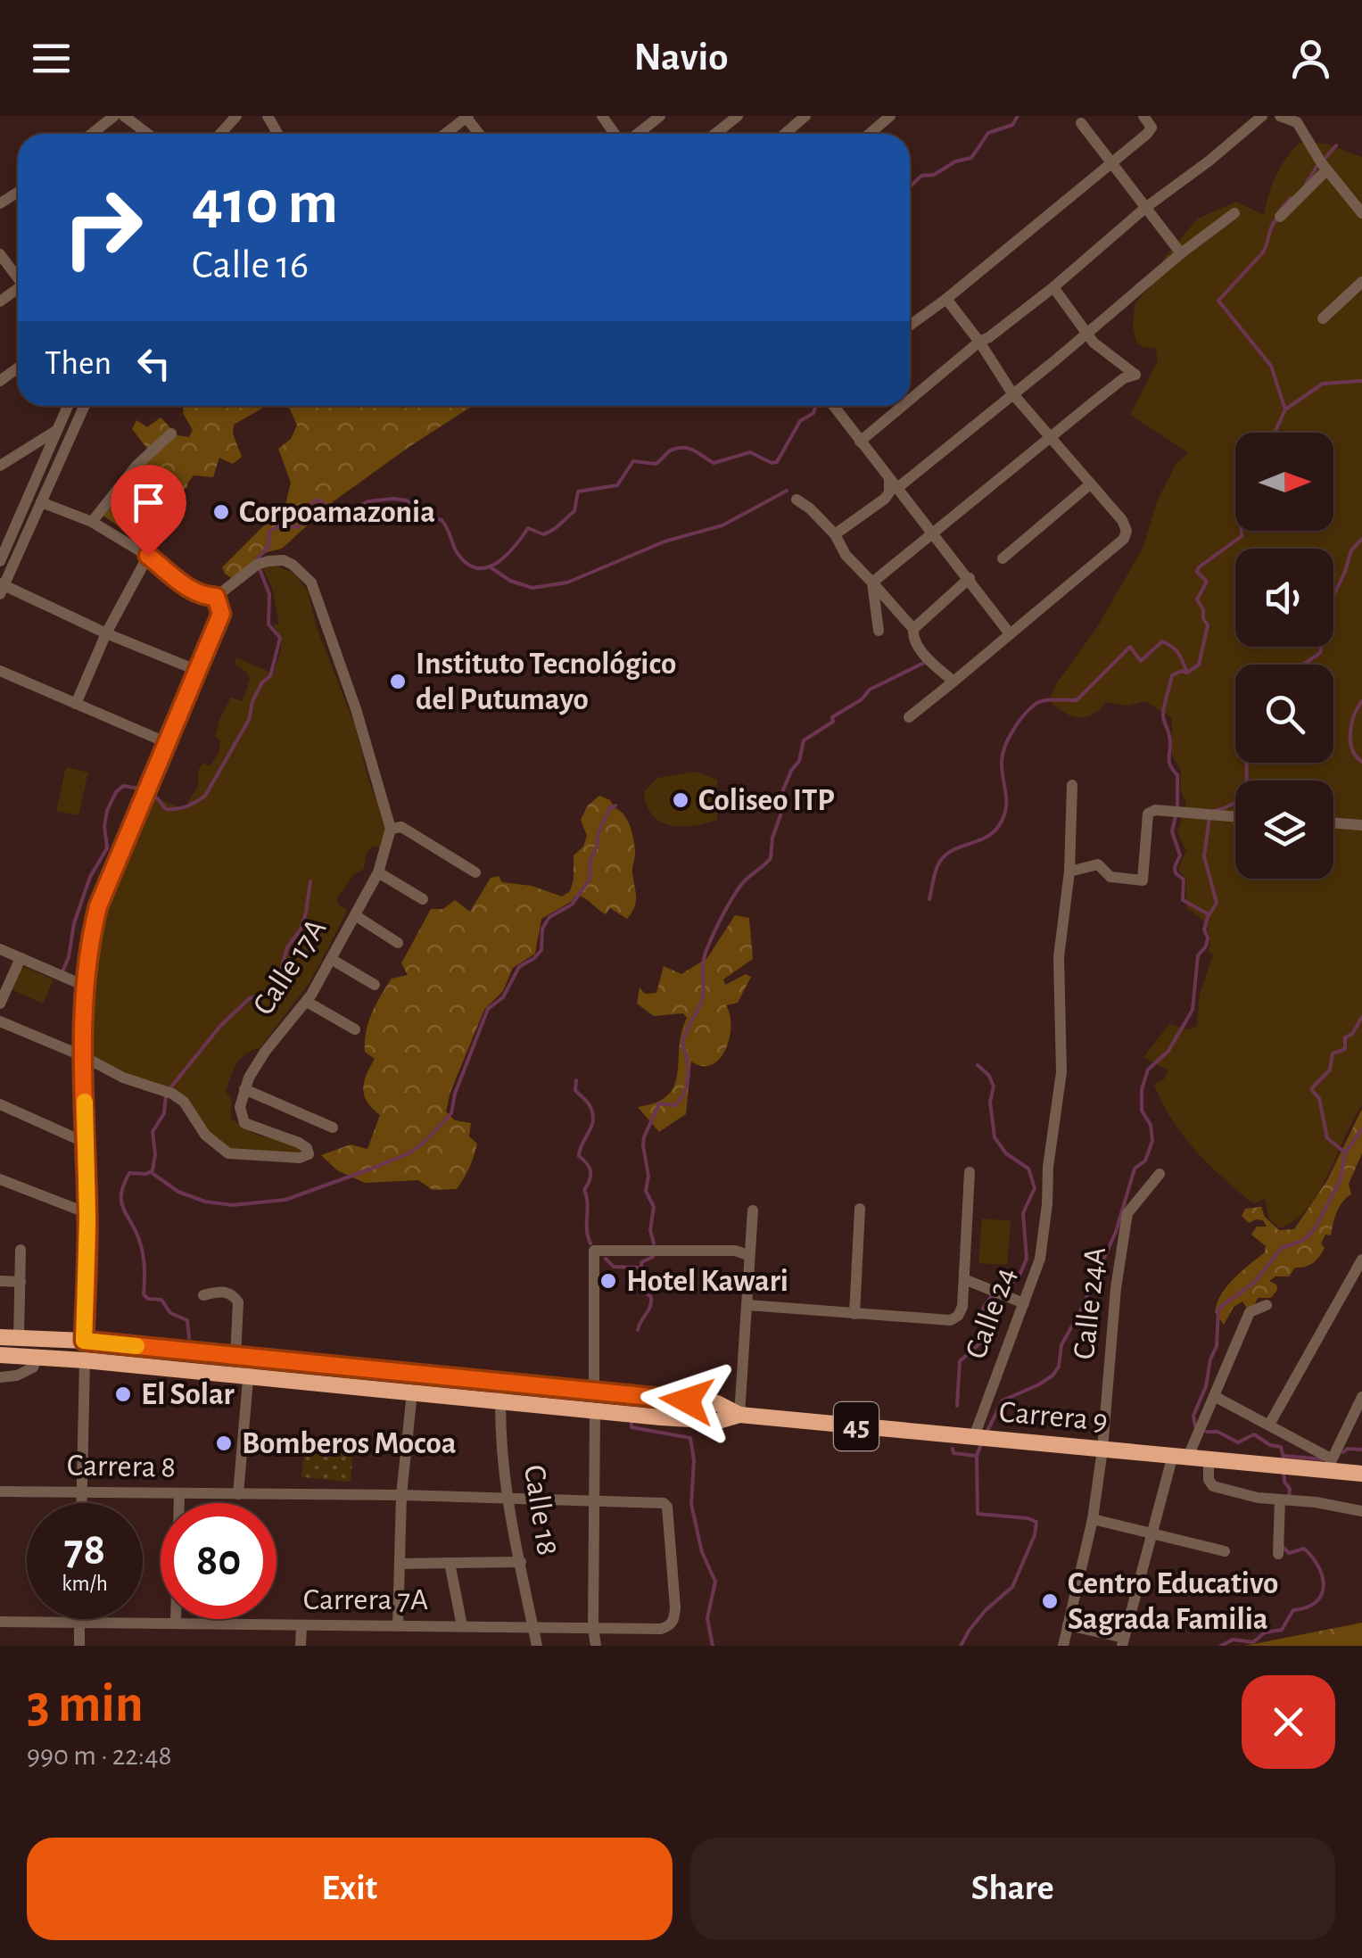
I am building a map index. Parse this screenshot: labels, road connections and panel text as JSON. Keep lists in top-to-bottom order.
{
  "streets": {
    "highway": ["Carrera 9", "45"],
    "street": [
      "Calle 17A",
      "Calle 24A",
      "Calle 24",
      "Carrera 8",
      "Calle 18",
      "Carrera 7A"
    ]
  },
  "crossings": [
    ["Calle 24A", "Carrera 9"],
    ["Calle 24", "Carrera 9"],
    ["Carrera 9", "Calle 18"],
    ["Carrera 8", "Calle 18"],
    ["Carrera 8", "Carrera 7A"],
    ["Calle 18", "Carrera 7A"]
  ],
  "places": [
    "Corpoamazonia",
    "Instituto Tecnológico del Putumayo",
    "Coliseo ITP",
    "Hotel Kawari",
    "El Solar",
    "Bomberos Mocoa",
    "Centro Educativo Sagrada Familia"
  ],
  "north": "right",
  "page": {
    "header": "Navio",
    "turn": ["410 m", "Calle 16"],
    "then": "Then",
    "speed": "78 km/h",
    "limit": "80",
    "heading": ["3 min", "990 m · 22:48"],
    "buttons": ["Exit", "Share"]
  }
}
